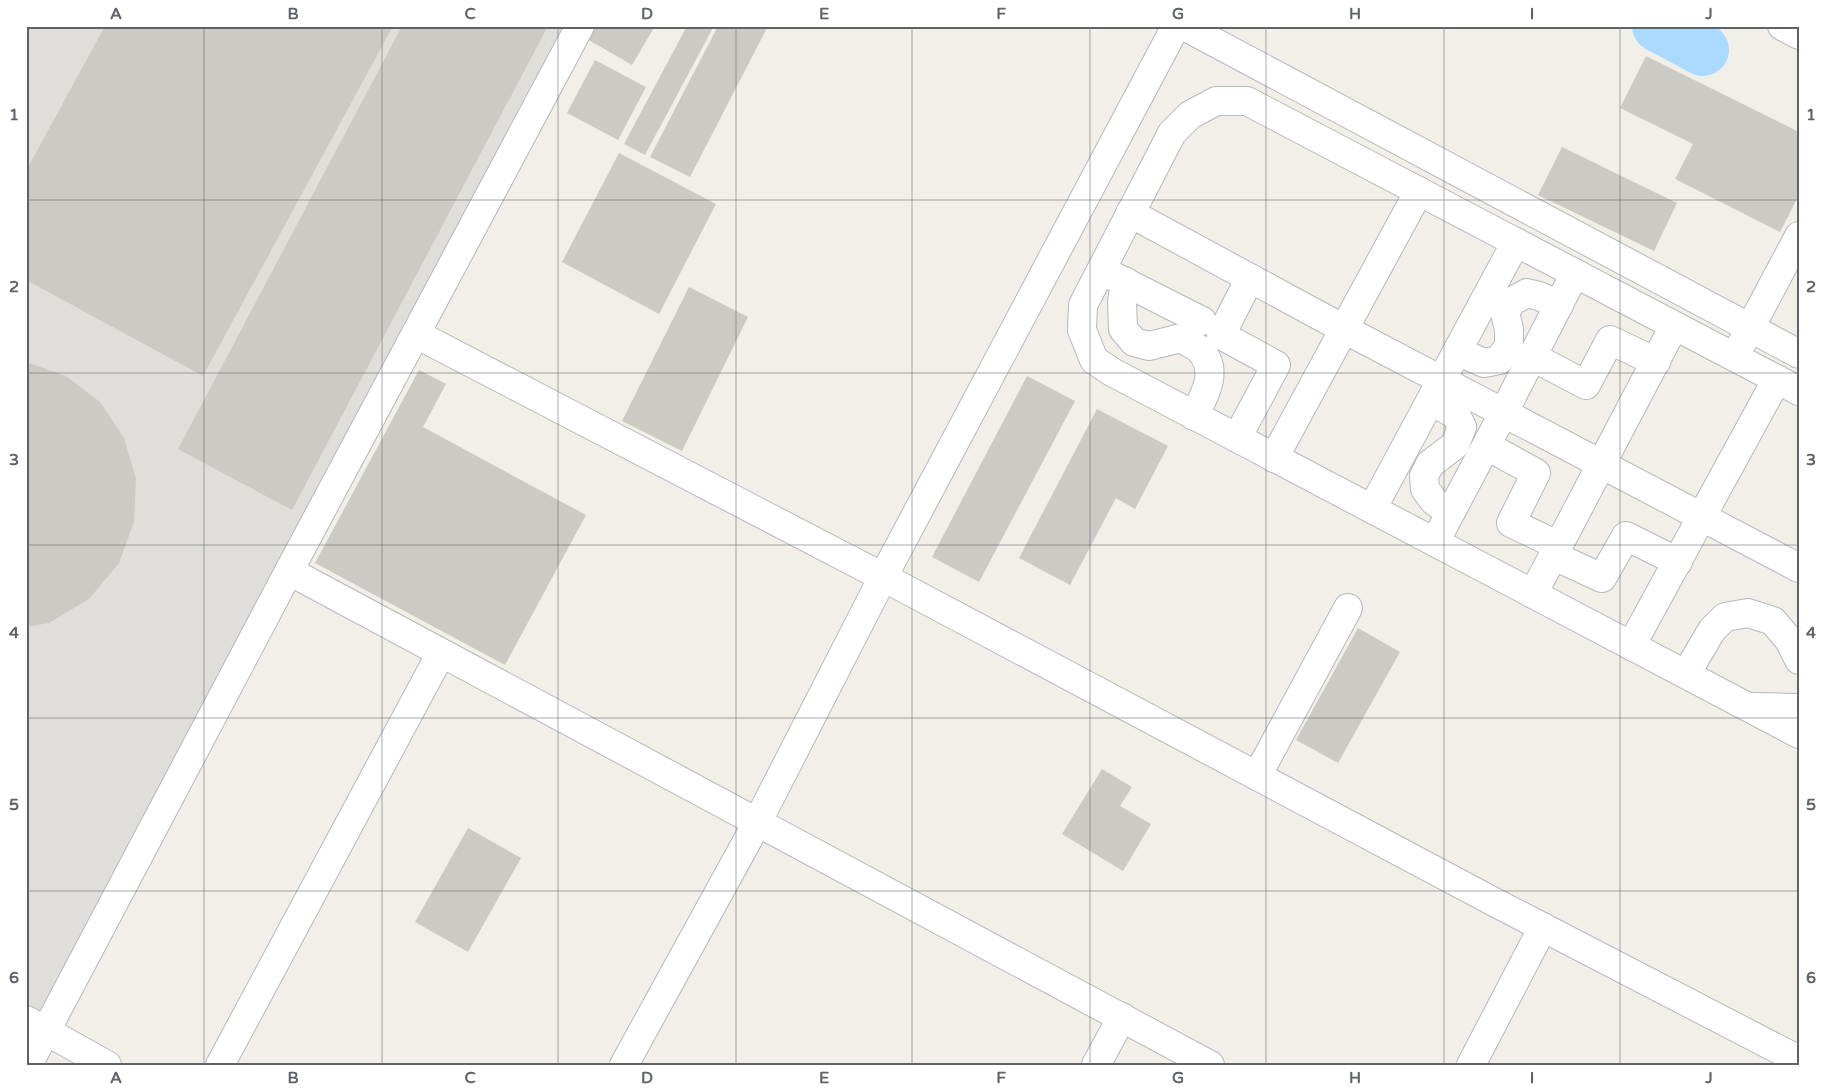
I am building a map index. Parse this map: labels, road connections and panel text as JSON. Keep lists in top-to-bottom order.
{
  "grid": {
    "columns": [
      "A",
      "B",
      "C",
      "D",
      "E",
      "F",
      "G",
      "H",
      "I",
      "J"
    ],
    "rows": [
      "1",
      "2",
      "3",
      "4",
      "5",
      "6"
    ]
  }
}
